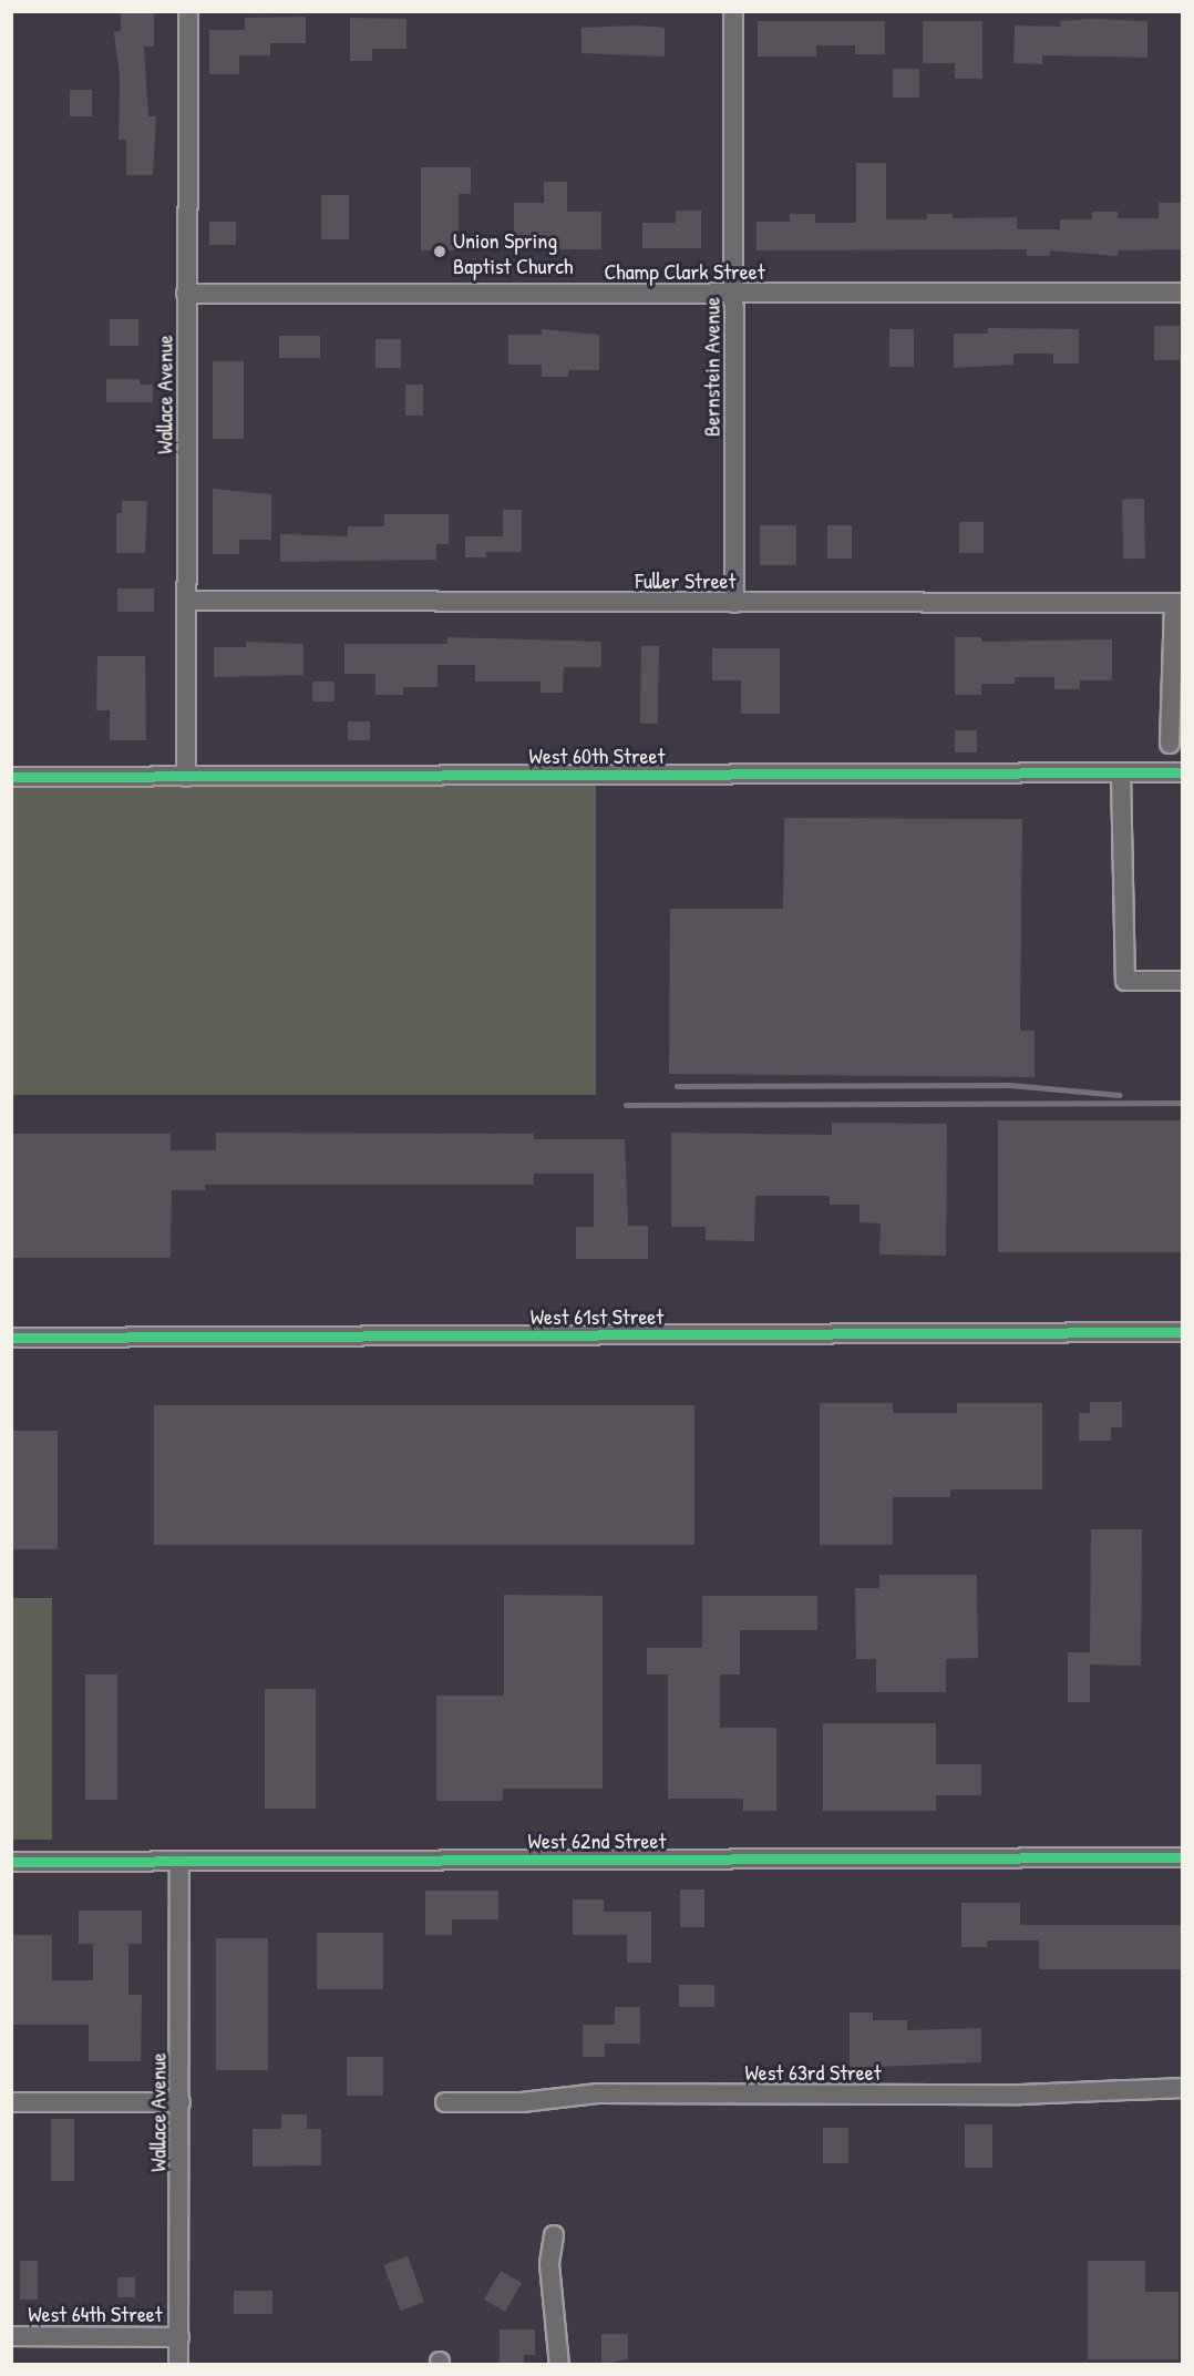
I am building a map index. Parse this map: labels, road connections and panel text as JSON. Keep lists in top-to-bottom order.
{
  "streets": {
    "street": [
      "Champ Clark Street",
      "Bernstein Avenue",
      "Wallace Avenue",
      "Fuller Street",
      "West 60th Street",
      "West 61st Street",
      "West 62nd Street",
      "West 63rd Street",
      "West 64th Street"
    ]
  },
  "crossings": [
    ["Champ Clark Street", "Bernstein Avenue"],
    ["Champ Clark Street", "Wallace Avenue"],
    ["Bernstein Avenue", "Fuller Street"],
    ["Wallace Avenue", "Fuller Street"],
    ["Wallace Avenue", "West 60th Street"],
    ["Wallace Avenue", "West 62nd Street"],
    ["Wallace Avenue", "West 64th Street"]
  ],
  "places": ["Union Spring Baptist Church"]
}
